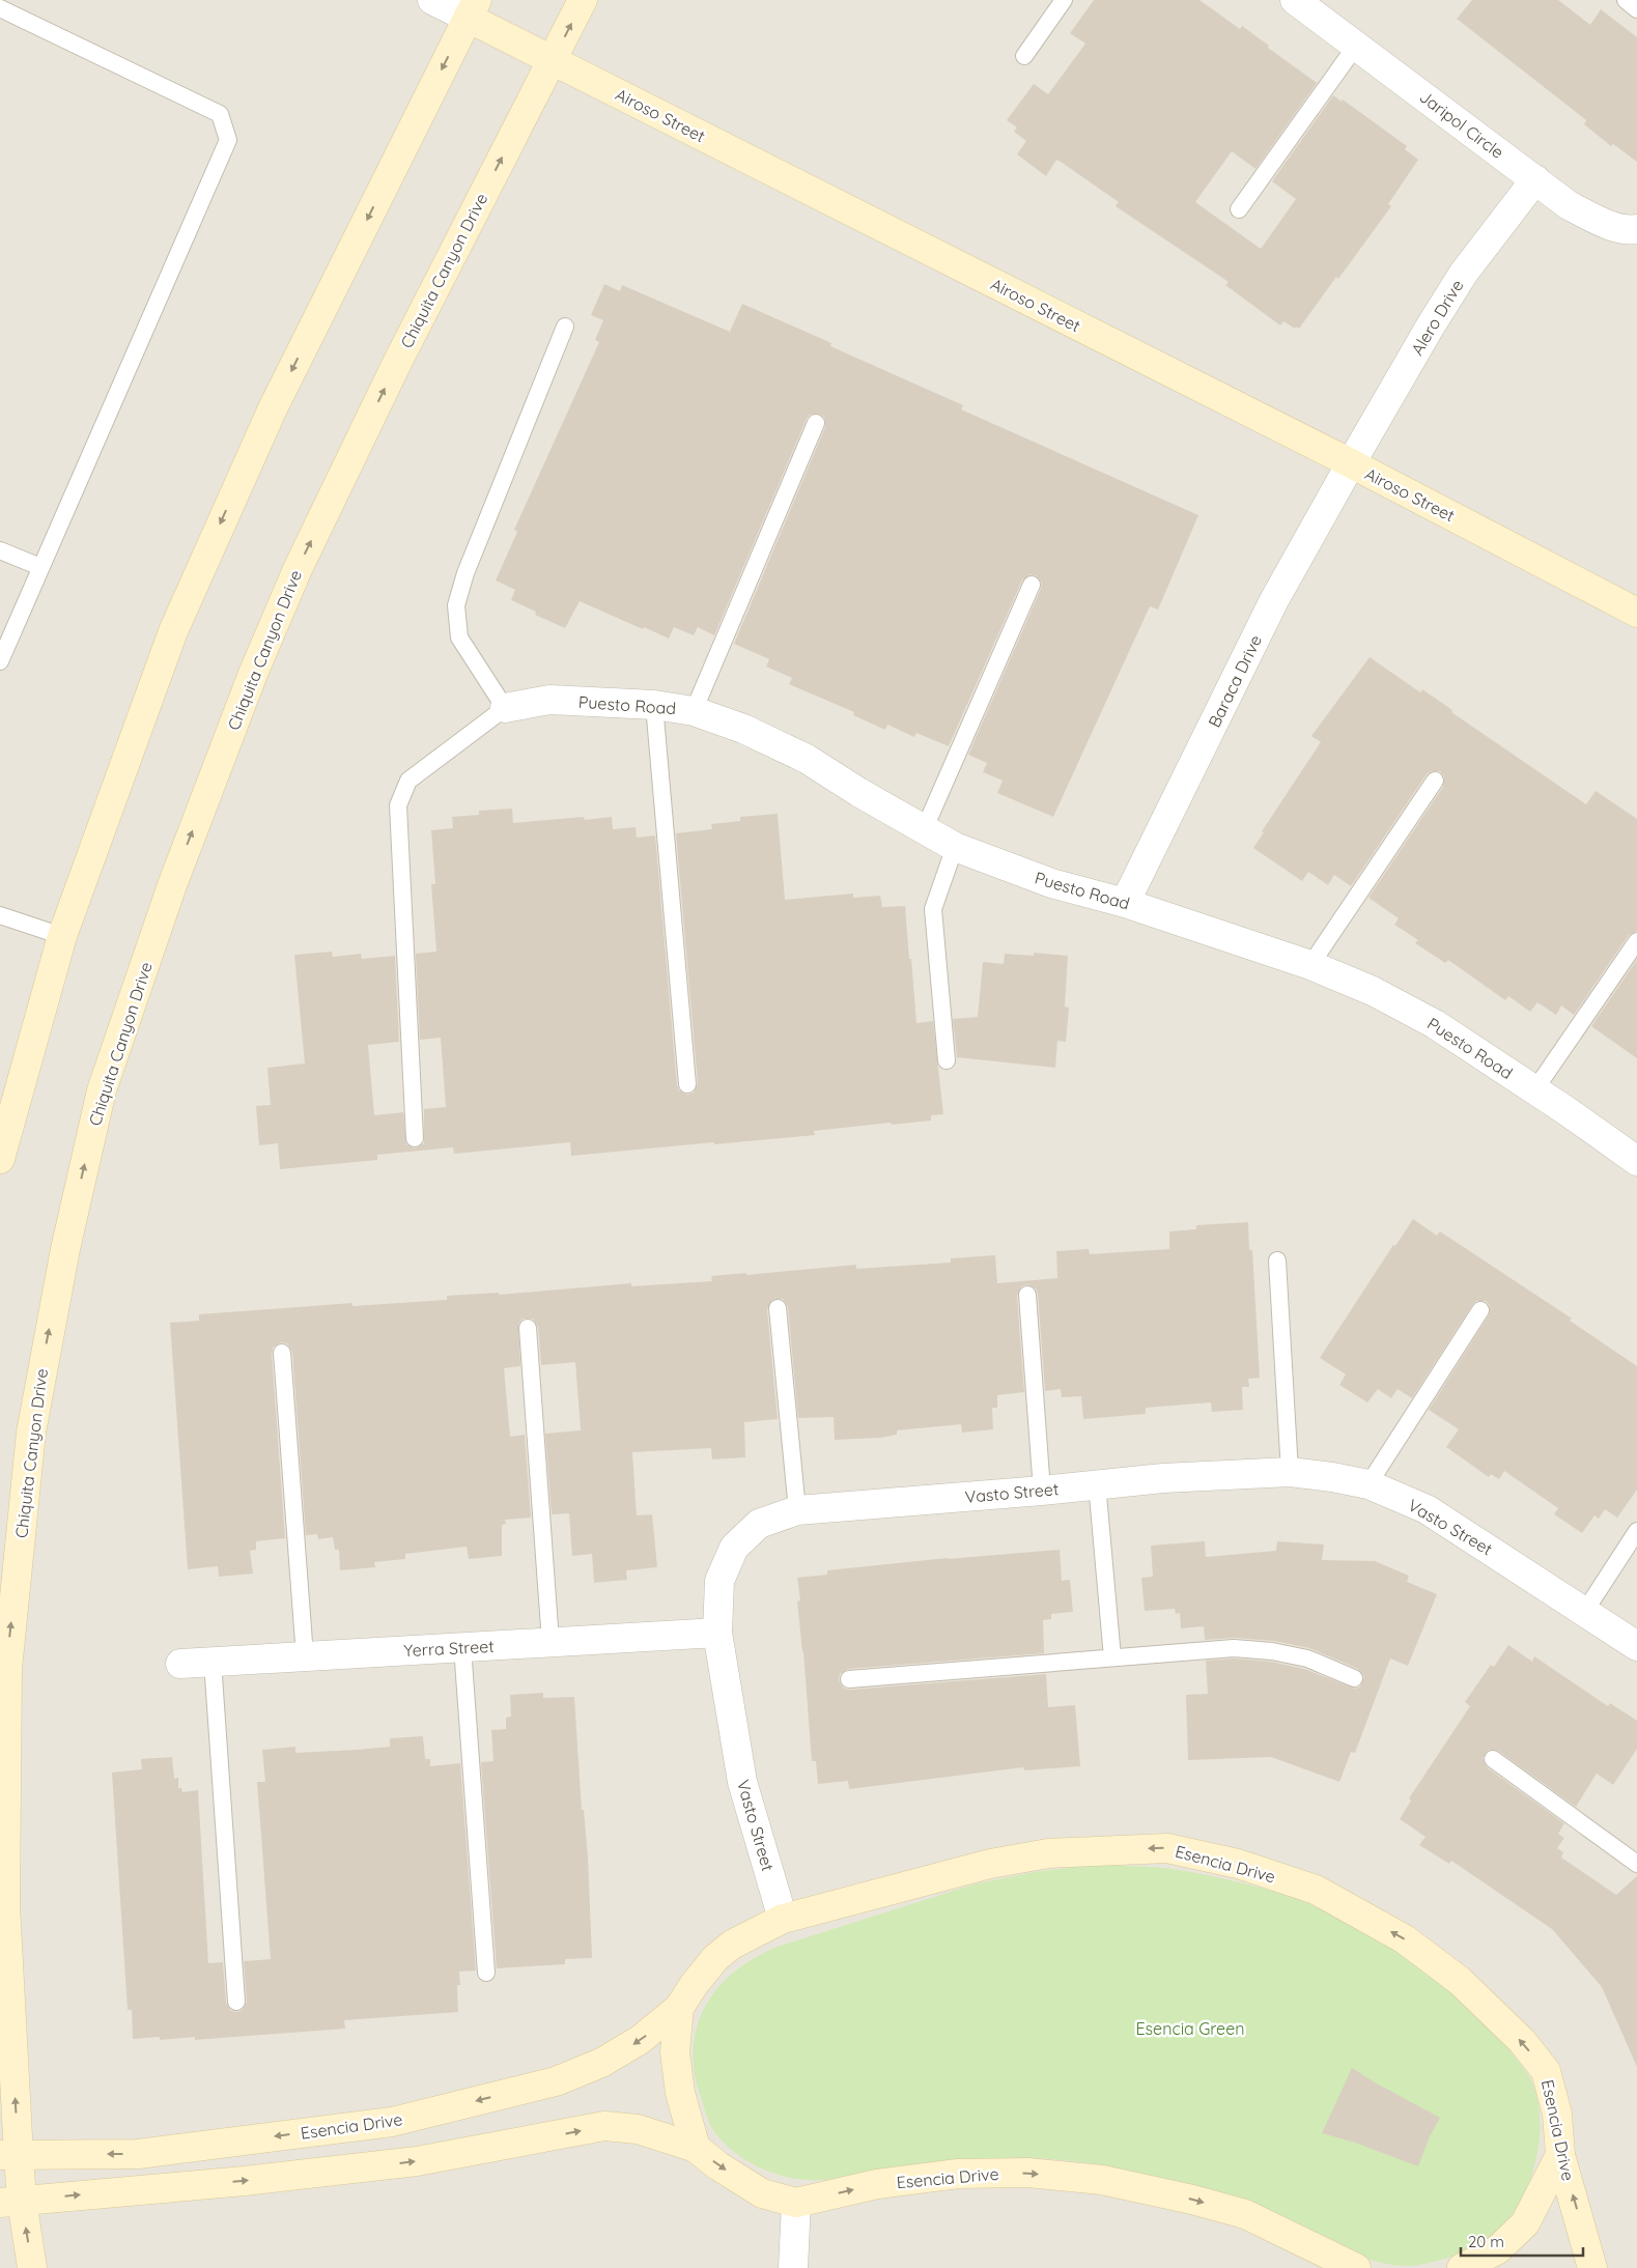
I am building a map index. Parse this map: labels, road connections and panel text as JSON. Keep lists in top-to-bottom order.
{
  "streets": {
    "street": [
      "Airoso Street",
      "Jaripol Circle",
      "Chiquita Canyon Drive",
      "Alero Drive",
      "Baraca Drive",
      "Puesto Road",
      "Vasto Street",
      "Yerra Street",
      "Esencia Drive"
    ]
  },
  "crossings": [
    ["Airoso Street", "Chiquita Canyon Drive"],
    ["Airoso Street", "Alero Drive"],
    ["Airoso Street", "Baraca Drive"],
    ["Jaripol Circle", "Alero Drive"],
    ["Chiquita Canyon Drive", "Esencia Drive"],
    ["Alero Drive", "Baraca Drive"],
    ["Baraca Drive", "Puesto Road"],
    ["Vasto Street", "Yerra Street"],
    ["Vasto Street", "Esencia Drive"]
  ],
  "parks": ["Esencia Green"],
  "scale_bar": "20 m"
}
